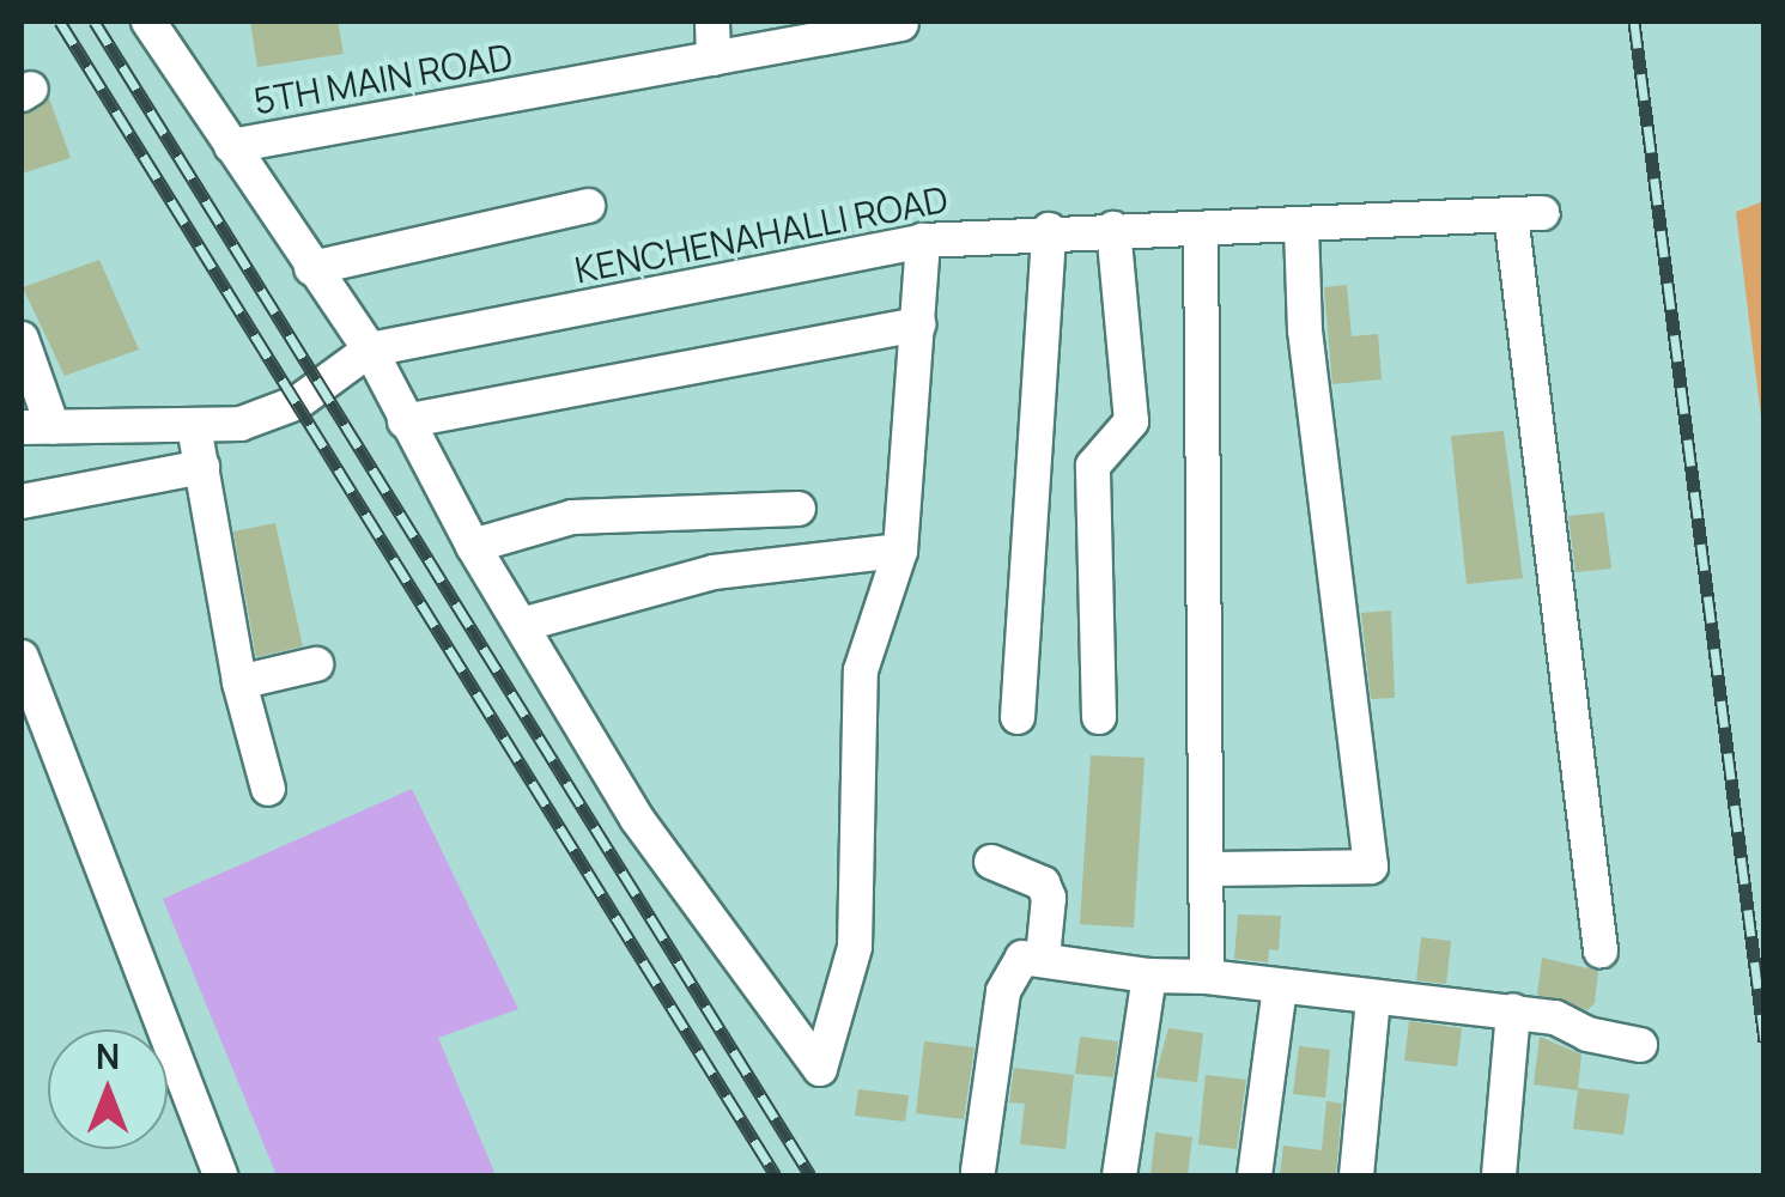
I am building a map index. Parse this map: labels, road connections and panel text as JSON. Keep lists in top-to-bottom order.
{
  "streets": {
    "street": ["5TH MAIN ROAD", "KENCHENAHALLI ROAD"]
  },
  "north": "top"
}
